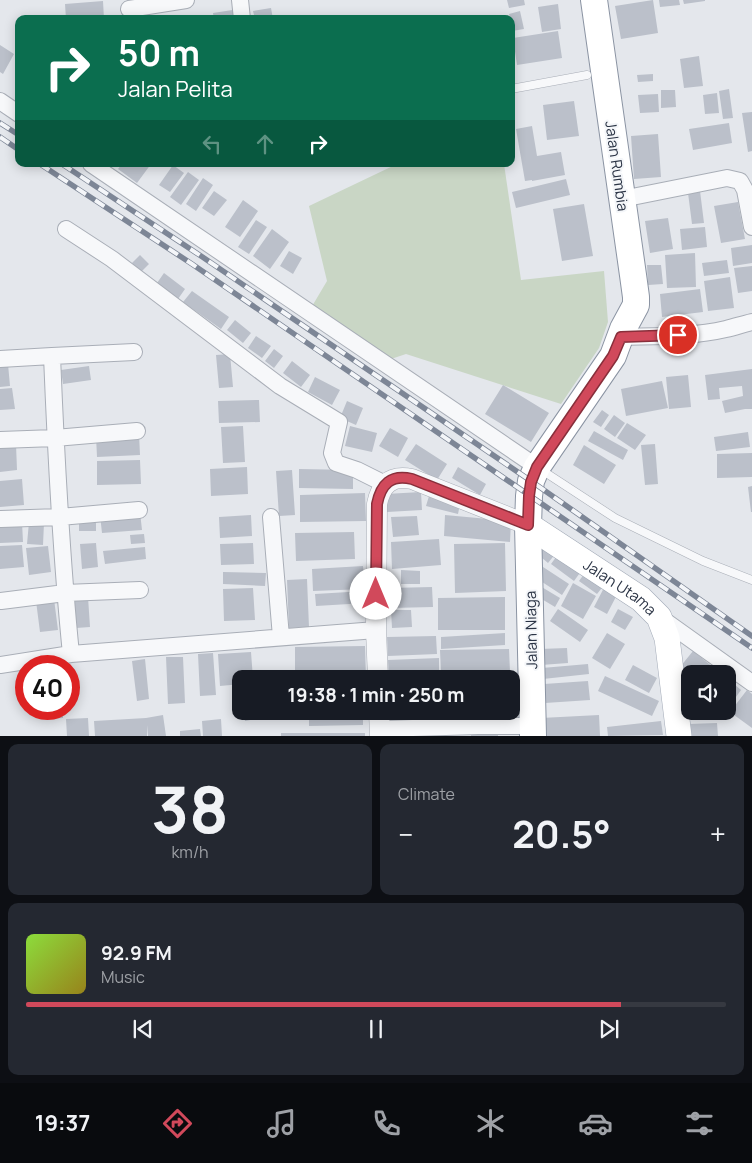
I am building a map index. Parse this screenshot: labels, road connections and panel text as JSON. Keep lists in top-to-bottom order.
{
  "streets": {
    "highway": ["Jalan Rumbia", "Jalan Niaga"],
    "main road": ["Jalan Utama"]
  },
  "crossings": [
    ["Jalan Rumbia", "Jalan Niaga"],
    ["Jalan Utama", "Jalan Niaga"]
  ],
  "page": {
    "turn": ["50 m", "Jalan Pelita"],
    "limit": "40",
    "trip": "19:38 · 1 min · 250 m",
    "tile": [
      ["38", "km/h"],
      "Climate"
    ],
    "heat": ["−", "20.5°", "+"],
    "song": ["92.9 FM", "Music"],
    "tabs": "19:37"
  }
}
